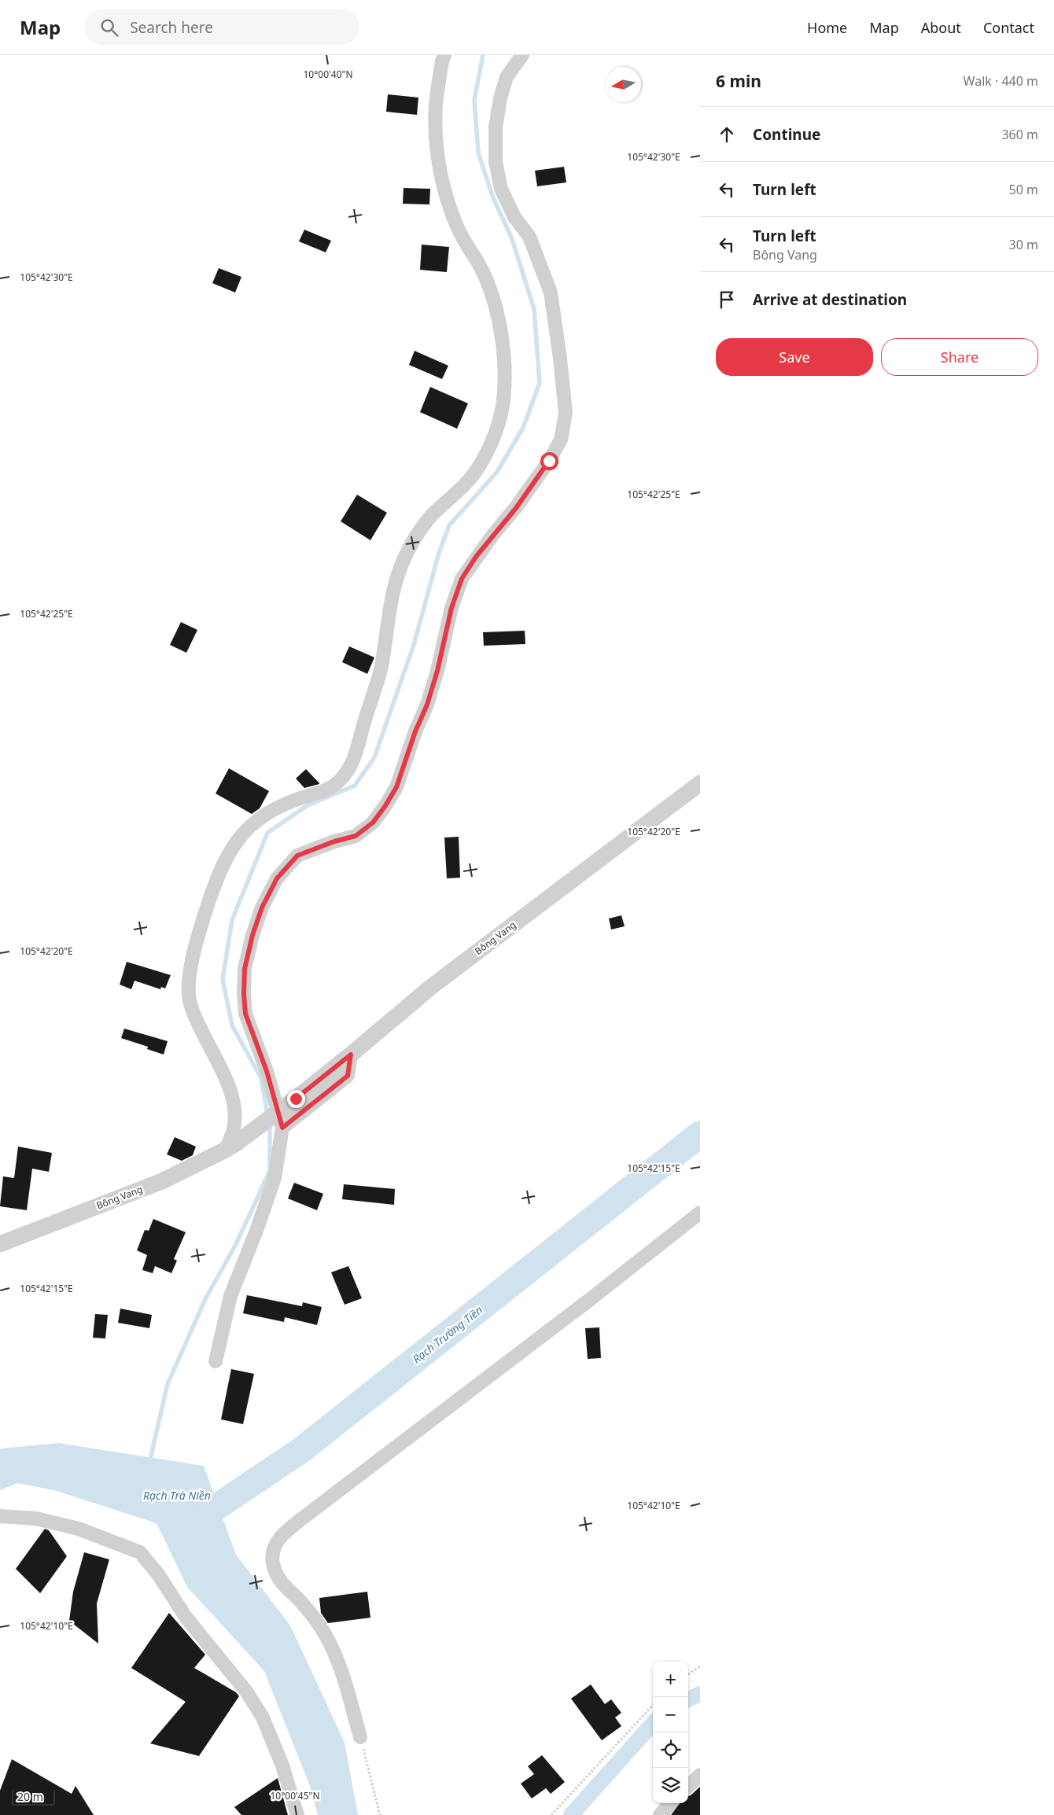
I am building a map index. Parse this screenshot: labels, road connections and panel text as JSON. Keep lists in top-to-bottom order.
{
  "streets": {
    "street": ["Bông Vang"]
  },
  "water": ["Rạch Trường Tiền", "Rạch Trà Niền"],
  "scale_bar": "20 m",
  "north": "left",
  "page": {
    "header": "Map",
    "search": "Search here",
    "nav": [
      "Home",
      "Map",
      "About",
      "Contact"
    ],
    "heading": ["6 min", "Walk · 440 m"],
    "list": [
      ["Continue", "360 m"],
      ["Turn left", "50 m"],
      ["Turn left", "Bông Vang", "30 m"],
      "Arrive at destination"
    ],
    "buttons": ["Save", "Share"],
    "map_buttons": ["+", "−"],
    "scale": "20 m"
  },
  "coordinates": [
    "10°00'40\"N",
    "105°42'30\"E",
    "105°42'25\"E",
    "105°42'20\"E",
    "105°42'15\"E",
    "105°42'10\"E",
    "10°00'45\"N"
  ]
}
